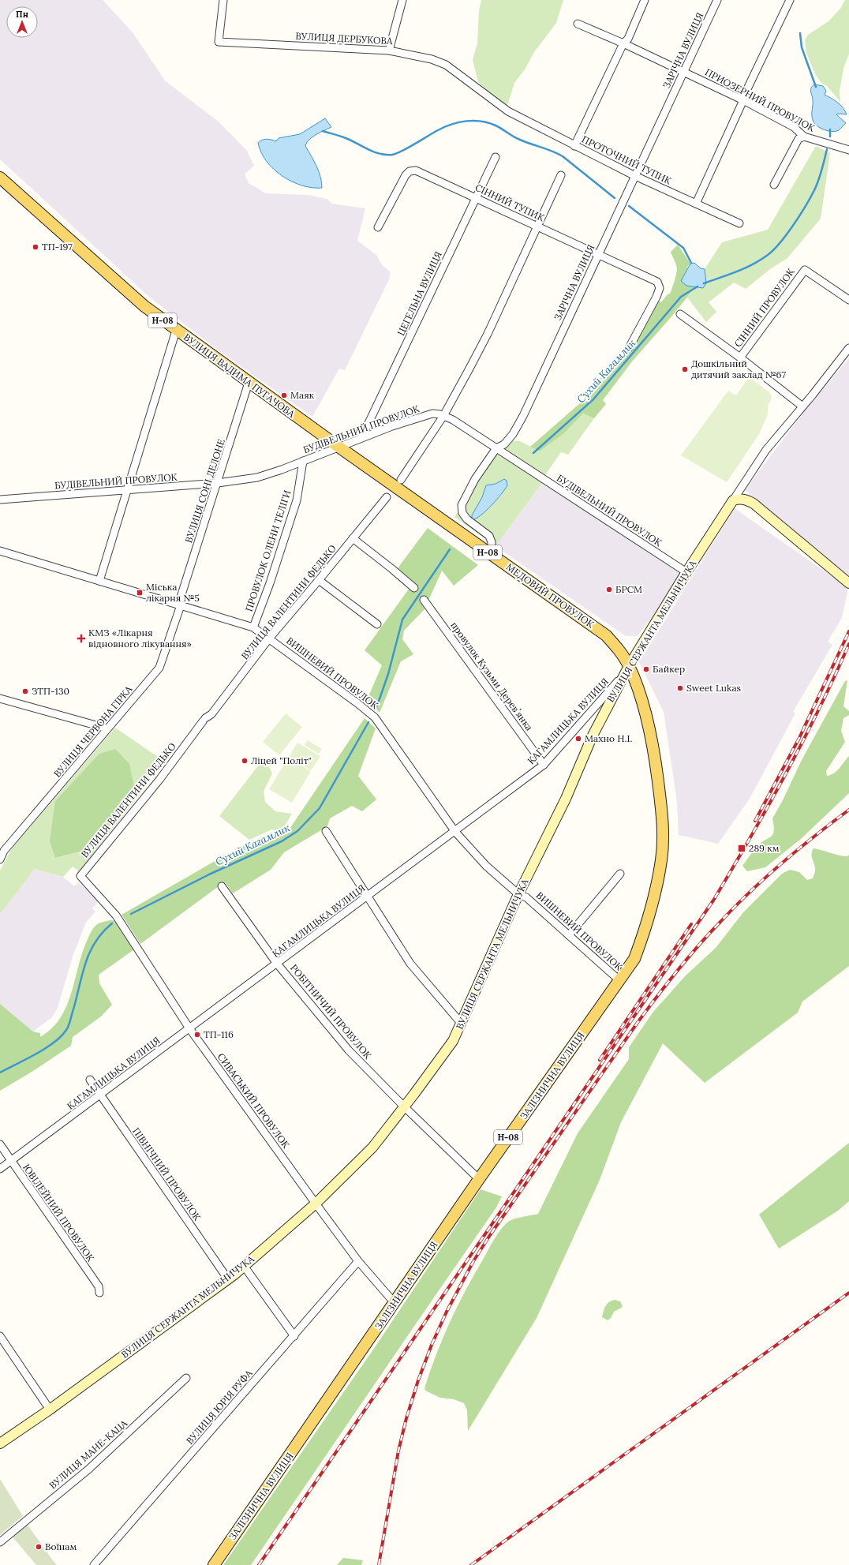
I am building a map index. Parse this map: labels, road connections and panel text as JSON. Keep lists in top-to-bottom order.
{
  "streets": {
    "main road": [
      "Н-08",
      "ВУЛИЦЯ ВАДИМА ПУГАЧОВА",
      "МЕДОВИЙ ПРОВУЛОК",
      "ЗАЛІЗНИЧНА ВУЛИЦЯ"
    ],
    "street": [
      "ВУЛИЦЯ ДЕРБУКОВА",
      "ЗАРІЧНА ВУЛИЦЯ",
      "ПРИОЗЕРНИЙ ПРОВУЛОК",
      "ПРОТОЧНИЙ ТУПИК",
      "СІННИЙ ТУПИК",
      "ЦЕГЕЛЬНА ВУЛИЦЯ",
      "СІННИЙ ПРОВУЛОК",
      "БУДІВЕЛЬНИЙ ПРОВУЛОК",
      "ВУЛИЦЯ СОНІ ДЕЛОНЕ",
      "ПРОВУЛОК ОЛЕНИ ТЕЛІГИ",
      "ВУЛИЦЯ ВАЛЕНТИНИ ФЕДЬКО",
      "ВУЛИЦЯ СЕРЖАНТА МЕЛЬНИЧУКА",
      "ВИШНЕВИЙ ПРОВУЛОК",
      "провулок Кузьми Деревʼянка",
      "КАГАМЛИЦЬКА ВУЛИЦЯ",
      "ВУЛИЦЯ ЧЕРВОНА ГІРКА",
      "РОБІТНИЧИЙ ПРОВУЛОК",
      "СИВАСЬКИЙ ПРОВУЛОК",
      "ПІВНІЧНИЙ ПРОВУЛОК",
      "ЮВІЛЕЙНИЙ ПРОВУЛОК",
      "ВУЛИЦЯ ЮРІЯ РУФА",
      "ВУЛИЦЯ МАНЕ-КАЦА"
    ]
  },
  "crossings": [
    ["ВУЛИЦЯ ДЕРБУКОВА", "ПРОТОЧНИЙ ТУПИК"],
    ["ЗАРІЧНА ВУЛИЦЯ", "ПРИОЗЕРНИЙ ПРОВУЛОК"],
    ["ЗАРІЧНА ВУЛИЦЯ", "ПРОТОЧНИЙ ТУПИК"],
    ["ЗАРІЧНА ВУЛИЦЯ", "СІННИЙ ТУПИК"],
    ["ЗАРІЧНА ВУЛИЦЯ", "БУДІВЕЛЬНИЙ ПРОВУЛОК"],
    ["ЗАРІЧНА ВУЛИЦЯ", "МЕДОВИЙ ПРОВУЛОК"],
    ["СІННИЙ ТУПИК", "ЦЕГЕЛЬНА ВУЛИЦЯ"],
    ["ЦЕГЕЛЬНА ВУЛИЦЯ", "БУДІВЕЛЬНИЙ ПРОВУЛОК"],
    ["СІННИЙ ПРОВУЛОК", "ВУЛИЦЯ СЕРЖАНТА МЕЛЬНИЧУКА"],
    ["ВУЛИЦЯ ВАДИМА ПУГАЧОВА", "БУДІВЕЛЬНИЙ ПРОВУЛОК"],
    ["ВУЛИЦЯ ВАДИМА ПУГАЧОВА", "ВУЛИЦЯ СОНІ ДЕЛОНЕ"],
    ["ВУЛИЦЯ ВАДИМА ПУГАЧОВА", "МЕДОВИЙ ПРОВУЛОК"],
    ["БУДІВЕЛЬНИЙ ПРОВУЛОК", "ВУЛИЦЯ СОНІ ДЕЛОНЕ"],
    ["БУДІВЕЛЬНИЙ ПРОВУЛОК", "ПРОВУЛОК ОЛЕНИ ТЕЛІГИ"],
    ["БУДІВЕЛЬНИЙ ПРОВУЛОК", "МЕДОВИЙ ПРОВУЛОК"],
    ["БУДІВЕЛЬНИЙ ПРОВУЛОК", "ВУЛИЦЯ СЕРЖАНТА МЕЛЬНИЧУКА"],
    ["ВУЛИЦЯ СОНІ ДЕЛОНЕ", "ВИШНЕВИЙ ПРОВУЛОК"],
    ["ВУЛИЦЯ СОНІ ДЕЛОНЕ", "ВУЛИЦЯ ЧЕРВОНА ГІРКА"],
    ["ПРОВУЛОК ОЛЕНИ ТЕЛІГИ", "ВИШНЕВИЙ ПРОВУЛОК"],
    ["МЕДОВИЙ ПРОВУЛОК", "ВУЛИЦЯ СЕРЖАНТА МЕЛЬНИЧУКА"],
    ["МЕДОВИЙ ПРОВУЛОК", "КАГАМЛИЦЬКА ВУЛИЦЯ"],
    ["МЕДОВИЙ ПРОВУЛОК", "ЗАЛІЗНИЧНА ВУЛИЦЯ"],
    ["ВУЛИЦЯ ВАЛЕНТИНИ ФЕДЬКО", "ВИШНЕВИЙ ПРОВУЛОК"],
    ["ВУЛИЦЯ ВАЛЕНТИНИ ФЕДЬКО", "СИВАСЬКИЙ ПРОВУЛОК"],
    ["ВУЛИЦЯ СЕРЖАНТА МЕЛЬНИЧУКА", "ВИШНЕВИЙ ПРОВУЛОК"],
    ["ВУЛИЦЯ СЕРЖАНТА МЕЛЬНИЧУКА", "КАГАМЛИЦЬКА ВУЛИЦЯ"],
    ["ВУЛИЦЯ СЕРЖАНТА МЕЛЬНИЧУКА", "РОБІТНИЧИЙ ПРОВУЛОК"],
    ["ВУЛИЦЯ СЕРЖАНТА МЕЛЬНИЧУКА", "ЗАЛІЗНИЧНА ВУЛИЦЯ"],
    ["ВУЛИЦЯ СЕРЖАНТА МЕЛЬНИЧУКА", "СИВАСЬКИЙ ПРОВУЛОК"],
    ["ВУЛИЦЯ СЕРЖАНТА МЕЛЬНИЧУКА", "ПІВНІЧНИЙ ПРОВУЛОК"],
    ["ВИШНЕВИЙ ПРОВУЛОК", "КАГАМЛИЦЬКА ВУЛИЦЯ"],
    ["ВИШНЕВИЙ ПРОВУЛОК", "ВУЛИЦЯ ЧЕРВОНА ГІРКА"],
    ["ВИШНЕВИЙ ПРОВУЛОК", "ЗАЛІЗНИЧНА ВУЛИЦЯ"],
    ["провулок Кузьми Деревʼянка", "КАГАМЛИЦЬКА ВУЛИЦЯ"],
    ["КАГАМЛИЦЬКА ВУЛИЦЯ", "РОБІТНИЧИЙ ПРОВУЛОК"],
    ["КАГАМЛИЦЬКА ВУЛИЦЯ", "ЗАЛІЗНИЧНА ВУЛИЦЯ"],
    ["КАГАМЛИЦЬКА ВУЛИЦЯ", "СИВАСЬКИЙ ПРОВУЛОК"],
    ["КАГАМЛИЦЬКА ВУЛИЦЯ", "ПІВНІЧНИЙ ПРОВУЛОК"],
    ["КАГАМЛИЦЬКА ВУЛИЦЯ", "ЮВІЛЕЙНИЙ ПРОВУЛОК"],
    ["РОБІТНИЧИЙ ПРОВУЛОК", "ЗАЛІЗНИЧНА ВУЛИЦЯ"],
    ["ЗАЛІЗНИЧНА ВУЛИЦЯ", "СИВАСЬКИЙ ПРОВУЛОК"],
    ["СИВАСЬКИЙ ПРОВУЛОК", "ВУЛИЦЯ ЮРІЯ РУФА"]
  ],
  "water": ["Сухий Кагамлик"],
  "places": {
    "other": [
      "ТП-197",
      "Дошкільний дитячий заклад №67",
      "Маяк",
      "БРСМ",
      "Байкер",
      "Sweet Lukas",
      "ЗТП-130",
      "Махно Н.І.",
      "Ліцей \"Політ\"",
      "ТП-116",
      "Воїнам"
    ],
    "transit": ["Міська лікарня №5", "289 км"],
    "health": ["КМЗ «Лікарня відновного лікування»"]
  },
  "north": "top"
}
